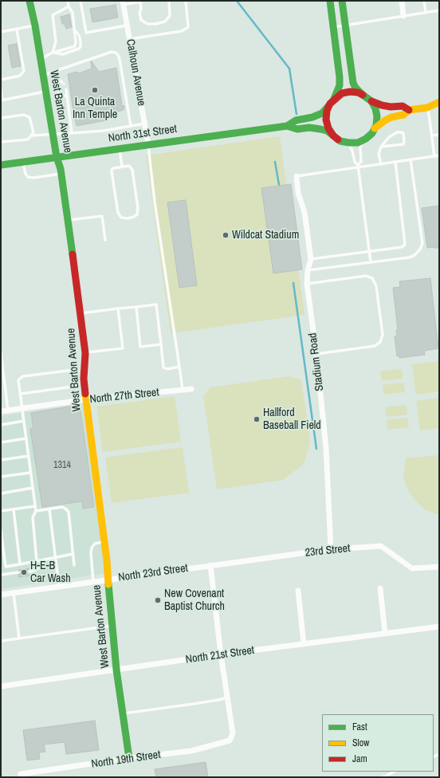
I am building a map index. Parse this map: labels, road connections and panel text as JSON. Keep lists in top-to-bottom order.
{
  "streets": {
    "street": [
      "Calhoun Avenue",
      "West Barton Avenue",
      "North 31st Street",
      "Stadium Road",
      "North 27th Street",
      "23rd Street",
      "North 23rd Street",
      "North 21st Street",
      "North 19th Street"
    ]
  },
  "crossings": [
    ["Calhoun Avenue", "North 31st Street"],
    ["West Barton Avenue", "North 31st Street"],
    ["West Barton Avenue", "North 27th Street"],
    ["West Barton Avenue", "North 23rd Street"],
    ["West Barton Avenue", "North 21st Street"],
    ["West Barton Avenue", "North 19th Street"],
    ["Stadium Road", "23rd Street"],
    ["23rd Street", "North 23rd Street"]
  ],
  "places": [
    "La Quinta Inn Temple",
    "Wildcat Stadium",
    "Hallford Baseball Field",
    "H-E-B Car Wash",
    "New Covenant Baptist Church"
  ],
  "house_numbers": ["1314"],
  "legend": ["Fast", "Slow", "Jam"]
}
